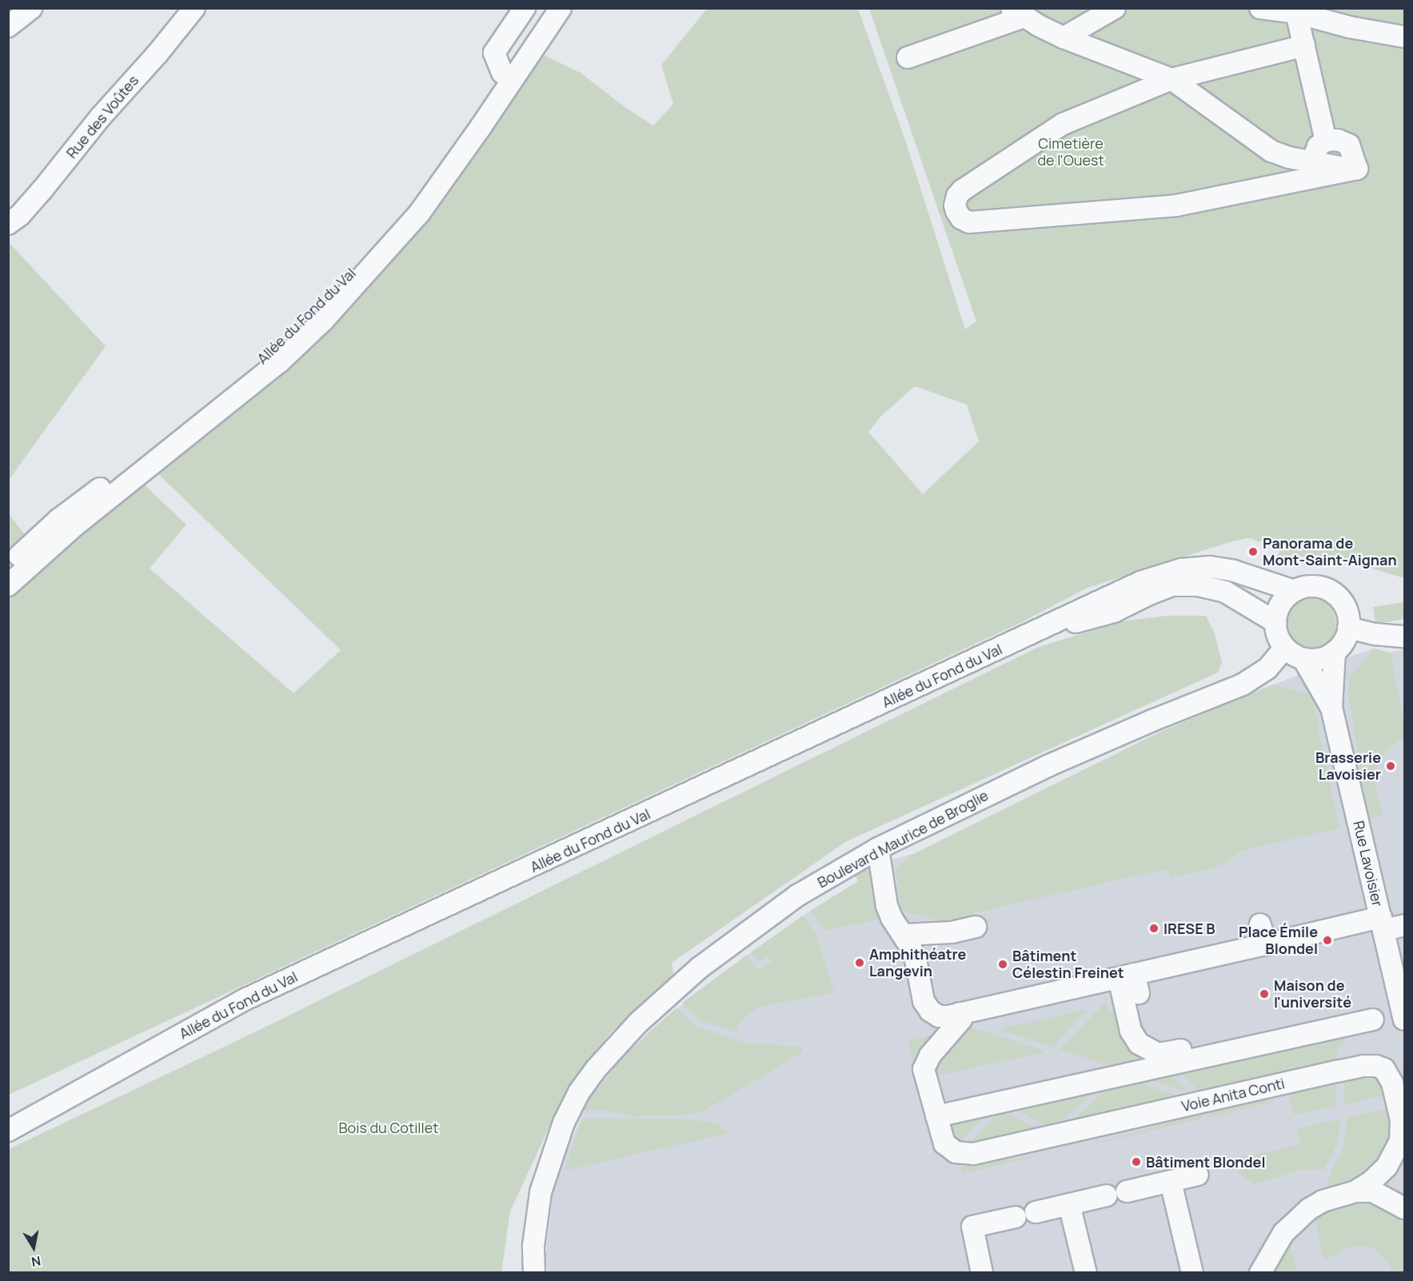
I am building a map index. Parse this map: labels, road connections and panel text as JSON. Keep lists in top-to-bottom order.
{
  "streets": {
    "street": [
      "Rue des Voûtes",
      "Allée du Fond du Val",
      "Boulevard Maurice de Broglie",
      "Rue Lavoisier",
      "Voie Anita Conti"
    ]
  },
  "crossings": [
    ["Allée du Fond du Val", "Boulevard Maurice de Broglie"],
    ["Allée du Fond du Val", "Rue Lavoisier"],
    ["Boulevard Maurice de Broglie", "Rue Lavoisier"]
  ],
  "parks": ["Cimetière de l'Ouest", "Bois du Cotillet"],
  "places": [
    "Panorama de Mont-Saint-Aignan",
    "Brasserie Lavoisier",
    "IRESE B",
    "Place Émile Blondel",
    "Amphithéatre Langevin",
    "Bâtiment Célestin Freinet",
    "Maison de l'université",
    "Bâtiment Blondel"
  ],
  "north": "bottom"
}
